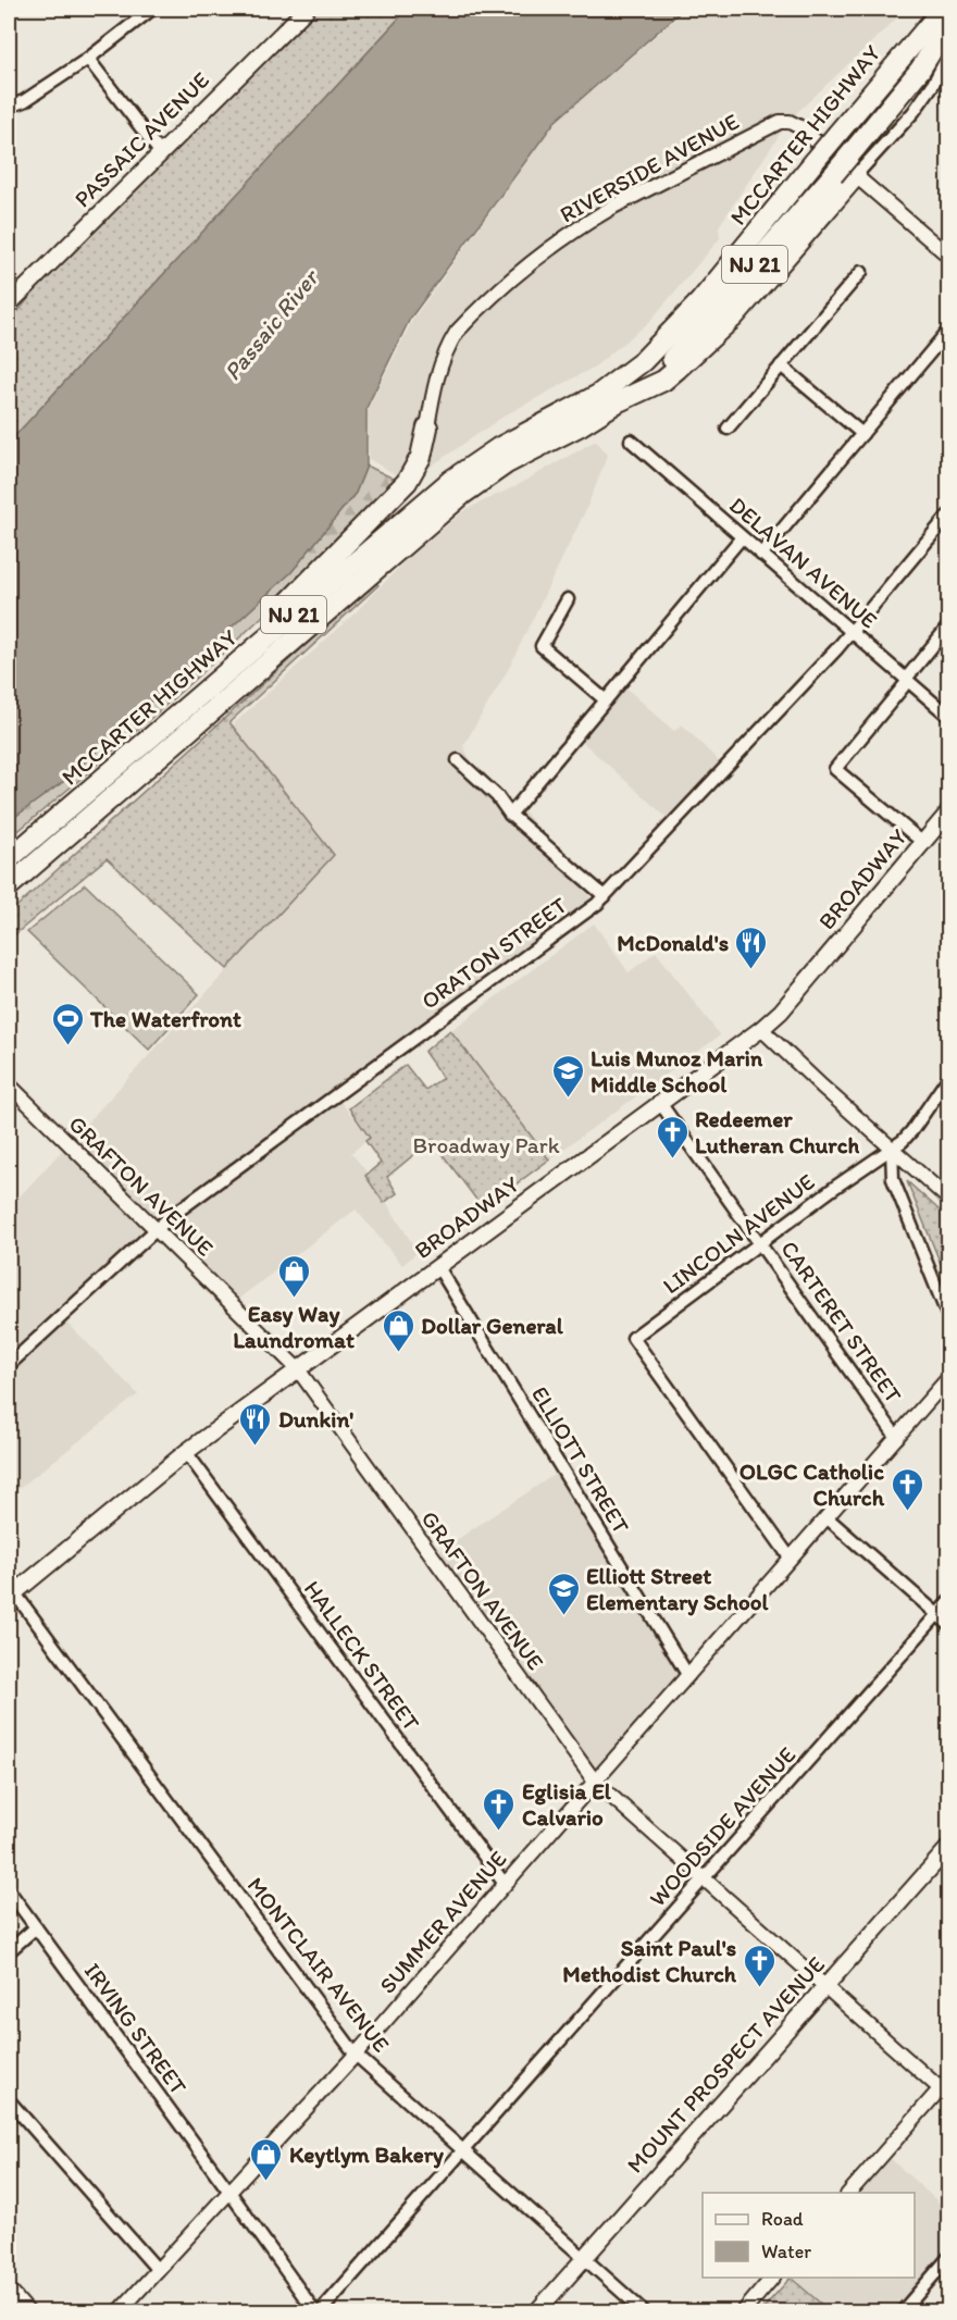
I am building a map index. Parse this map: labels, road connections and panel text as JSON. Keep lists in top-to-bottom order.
{
  "streets": {
    "highway": ["MCCARTER HIGHWAY", "NJ 21"],
    "main road": ["PASSAIC AVENUE", "BROADWAY", "MOUNT PROSPECT AVENUE"],
    "street": [
      "RIVERSIDE AVENUE",
      "DELAVAN AVENUE",
      "ORATON STREET",
      "GRAFTON AVENUE",
      "LINCOLN AVENUE",
      "CARTERET STREET",
      "ELLIOTT STREET",
      "HALLECK STREET",
      "WOODSIDE AVENUE",
      "SUMMER AVENUE",
      "MONTCLAIR AVENUE",
      "IRVING STREET"
    ]
  },
  "crossings": [
    ["MCCARTER HIGHWAY", "NJ 21"],
    ["DELAVAN AVENUE", "ORATON STREET"],
    ["BROADWAY", "GRAFTON AVENUE"],
    ["BROADWAY", "CARTERET STREET"],
    ["BROADWAY", "ELLIOTT STREET"],
    ["BROADWAY", "HALLECK STREET"],
    ["BROADWAY", "MONTCLAIR AVENUE"],
    ["ORATON STREET", "GRAFTON AVENUE"],
    ["GRAFTON AVENUE", "WOODSIDE AVENUE"],
    ["GRAFTON AVENUE", "SUMMER AVENUE"],
    ["GRAFTON AVENUE", "MOUNT PROSPECT AVENUE"],
    ["LINCOLN AVENUE", "CARTERET STREET"],
    ["LINCOLN AVENUE", "SUMMER AVENUE"],
    ["CARTERET STREET", "SUMMER AVENUE"],
    ["ELLIOTT STREET", "SUMMER AVENUE"],
    ["HALLECK STREET", "SUMMER AVENUE"],
    ["WOODSIDE AVENUE", "MONTCLAIR AVENUE"],
    ["SUMMER AVENUE", "MONTCLAIR AVENUE"],
    ["SUMMER AVENUE", "IRVING STREET"],
    ["MONTCLAIR AVENUE", "MOUNT PROSPECT AVENUE"]
  ],
  "water": ["Passaic River"],
  "parks": ["Broadway Park"],
  "places": {
    "restaurant": ["McDonald's", "Dunkin'"],
    "sports": ["The Waterfront"],
    "school or university": ["Luis Munoz Marin Middle School", "Elliott Street Elementary School"],
    "church": [
      "Redeemer Lutheran Church",
      "OLGC Catholic Church",
      "Eglisia El Calvario",
      "Saint Paul's Methodist Church"
    ],
    "shop": ["Easy Way Laundromat", "Dollar General", "Keytlym Bakery"]
  },
  "legend": ["Road", "Water"]
}
